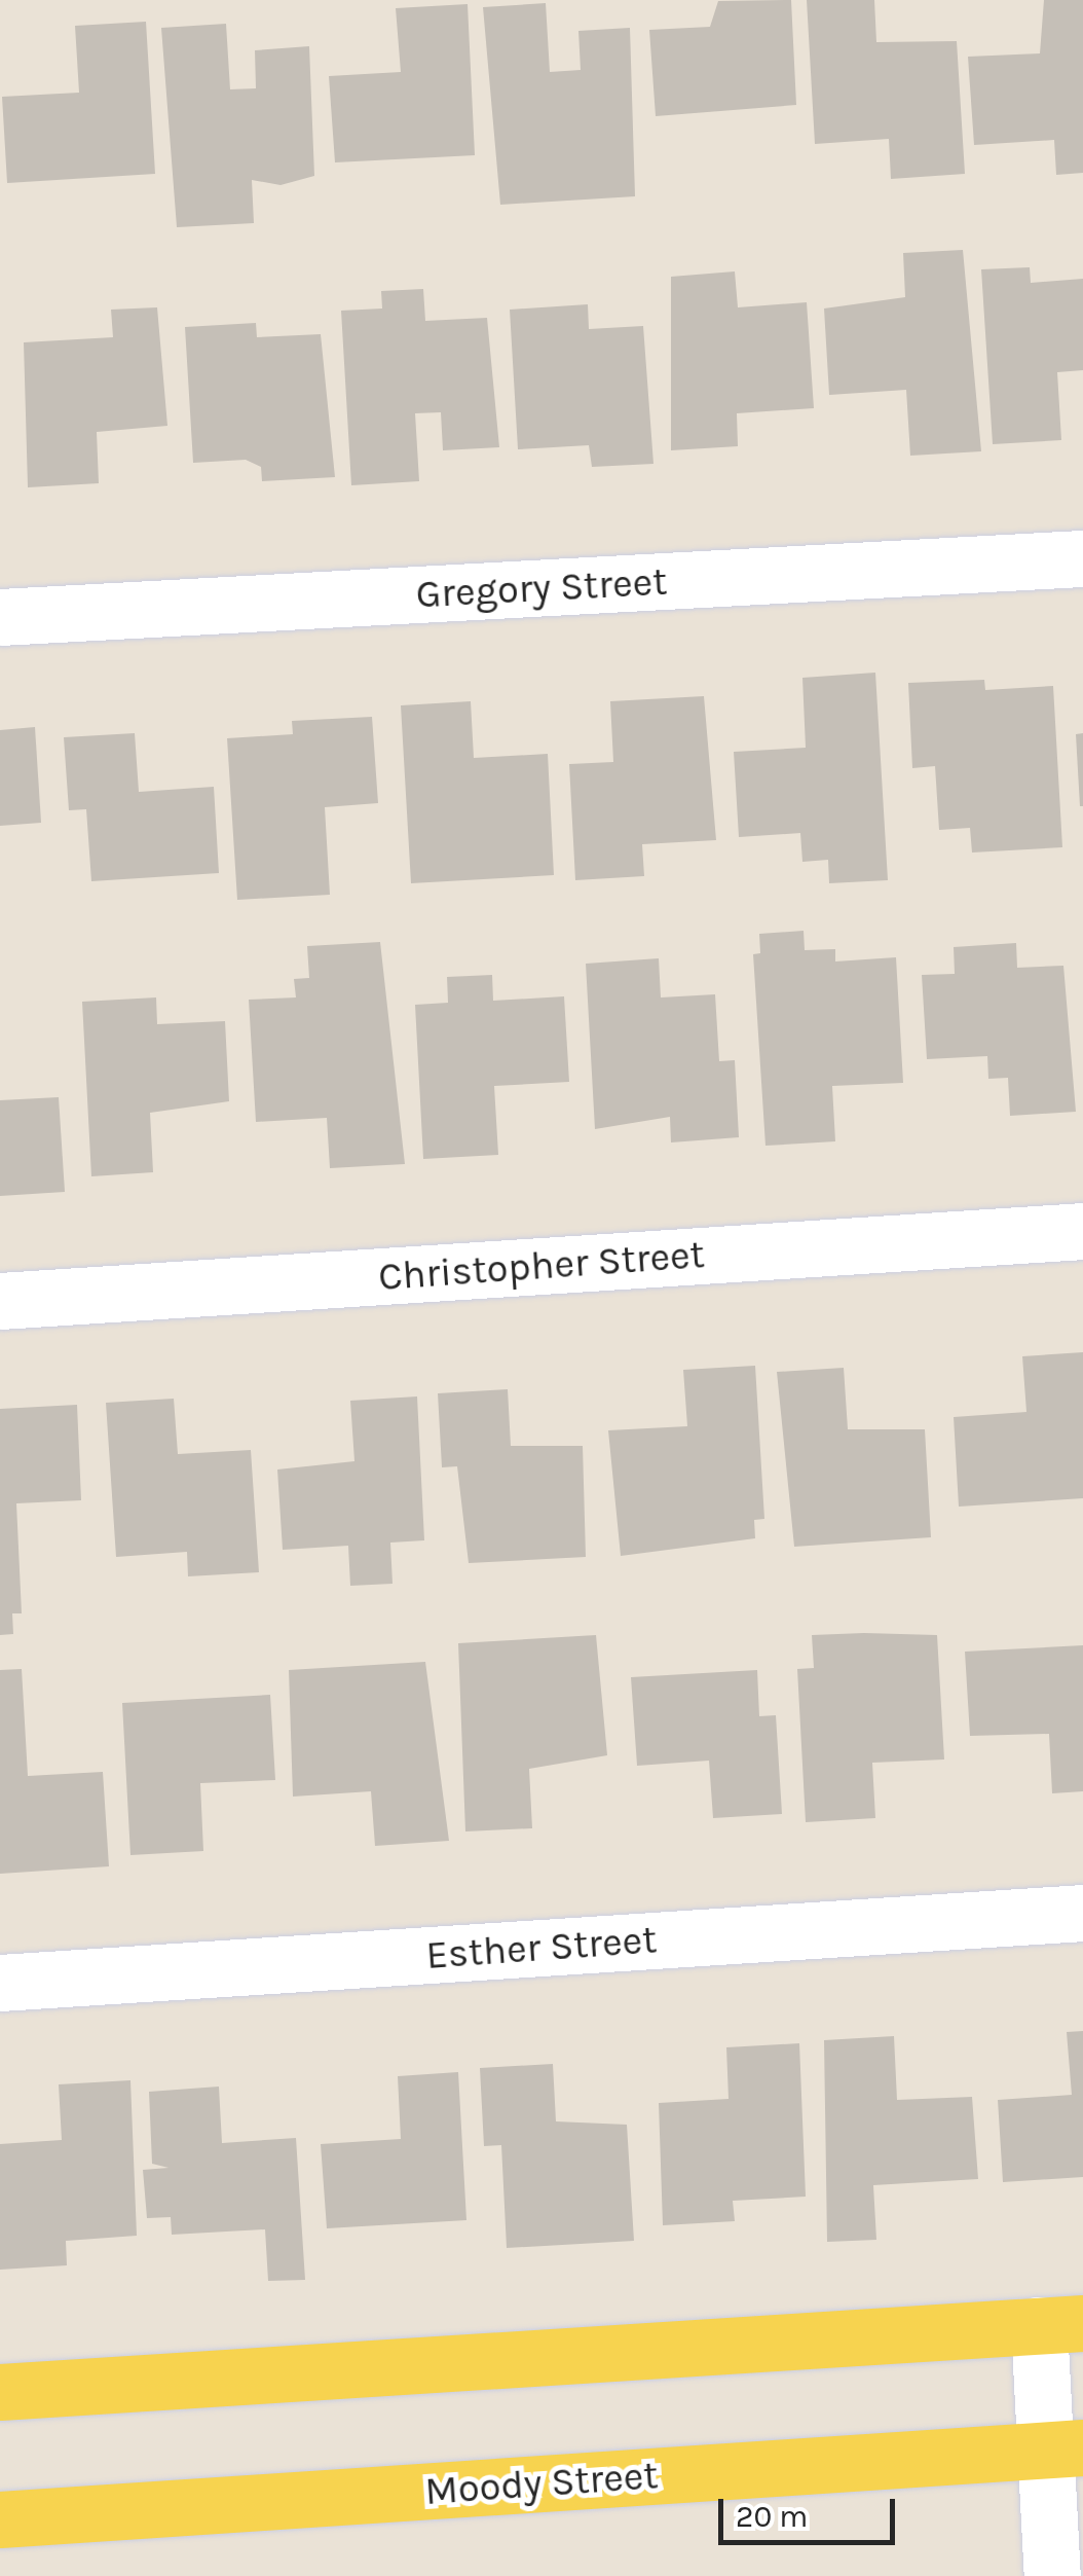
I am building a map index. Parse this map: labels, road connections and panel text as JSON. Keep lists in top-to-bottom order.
{
  "streets": {
    "main road": ["Moody Street"],
    "street": ["Gregory Street", "Christopher Street", "Esther Street"]
  },
  "scale_bar": "20 m"
}
